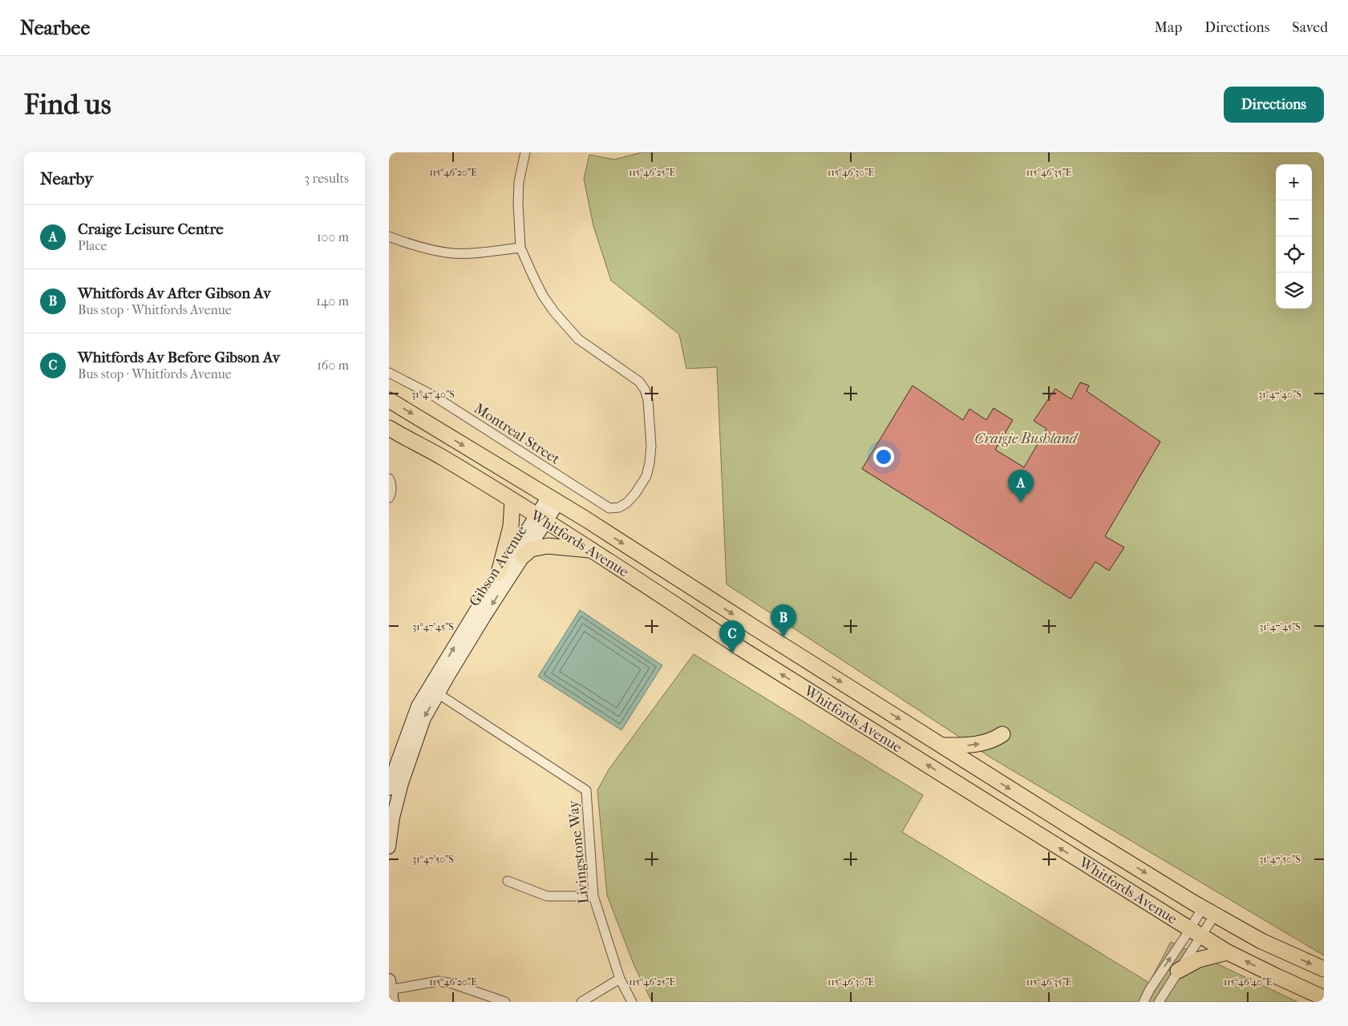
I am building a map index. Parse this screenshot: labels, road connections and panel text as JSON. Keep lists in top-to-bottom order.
{
  "streets": {
    "main road": ["Whitfords Avenue", "Gibson Avenue"],
    "street": ["Montreal Street", "Livingstone Way"]
  },
  "crossings": [
    ["Whitfords Avenue", "Gibson Avenue"],
    ["Gibson Avenue", "Livingstone Way"]
  ],
  "parks": ["Craigie Bushland"],
  "page": {
    "header": "Nearbee",
    "nav": ["Map", "Directions", "Saved"],
    "buttons": "Directions",
    "title": "Find us",
    "heading": ["Nearby", "3 results"],
    "map_buttons": ["+", "−"],
    "list": [
      {
        "mark": "A",
        "name": "Craige Leisure Centre",
        "note": "Place",
        "value": "100 m"
      },
      {
        "mark": "B",
        "name": "Whitfords Av After Gibson Av",
        "note": "Bus stop · Whitfords Avenue",
        "value": "140 m"
      },
      {
        "mark": "C",
        "name": "Whitfords Av Before Gibson Av",
        "note": "Bus stop · Whitfords Avenue",
        "value": "160 m"
      }
    ],
    "pins": ["A", "B", "C"]
  },
  "coordinates": [
    "115°46'20\"E",
    "115°46'25\"E",
    "115°46'30\"E",
    "115°46'35\"E",
    "31°47'40\"S",
    "31°47'45\"S",
    "31°47'50\"S",
    "115°46'40\"E"
  ]
}
